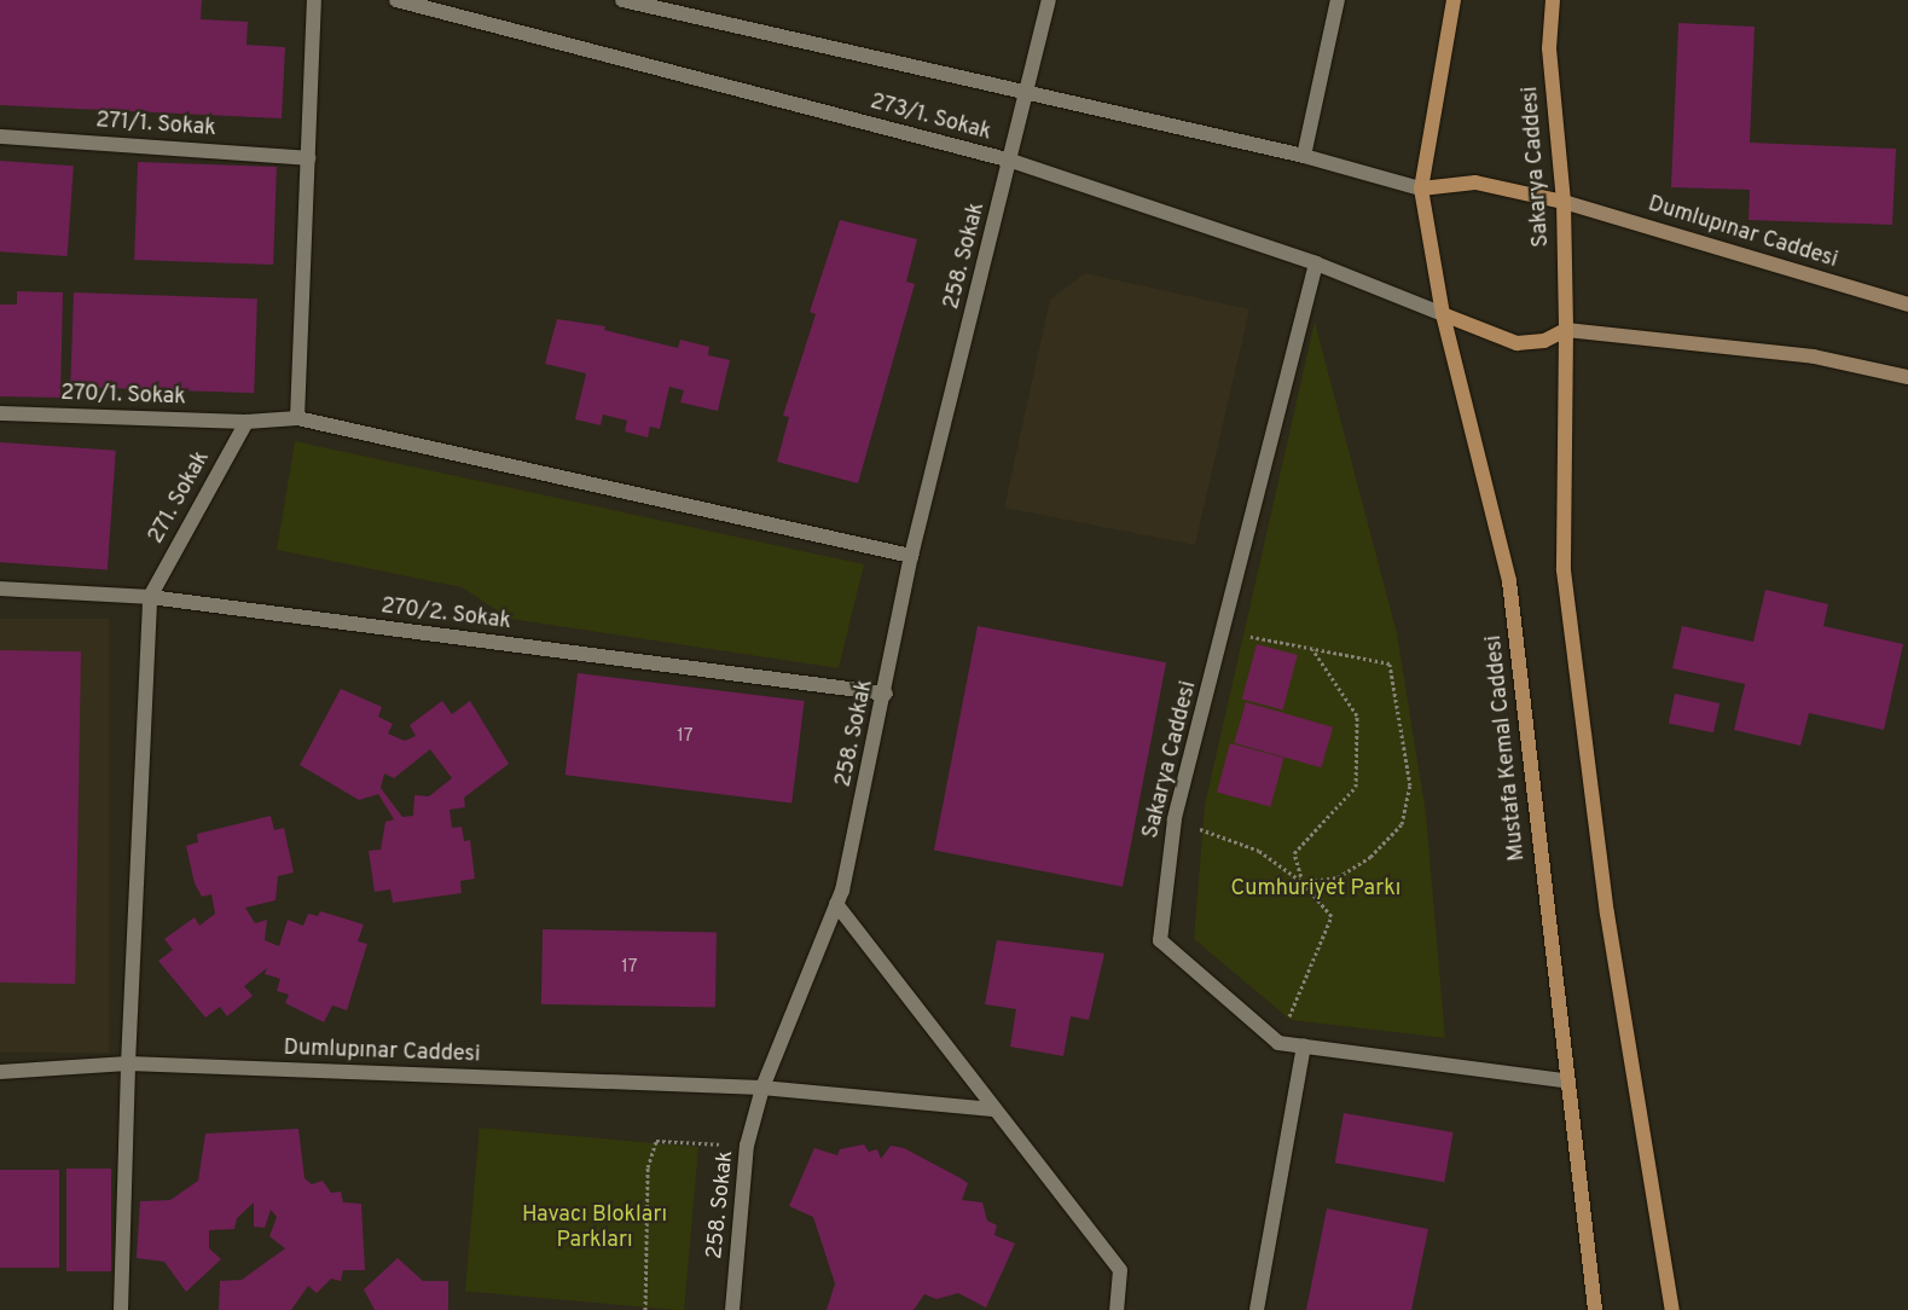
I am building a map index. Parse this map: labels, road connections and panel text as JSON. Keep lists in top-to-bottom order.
{
  "streets": {
    "main road": ["Sakarya Caddesi", "Dumlupınar Caddesi", "Mustafa Kemal Caddesi"],
    "street": [
      "273/1. Sokak",
      "271/1. Sokak",
      "258. Sokak",
      "270/1. Sokak",
      "271. Sokak",
      "270/2. Sokak"
    ]
  },
  "crossings": [
    ["273/1. Sokak", "Sakarya Caddesi"],
    ["273/1. Sokak", "258. Sokak"],
    ["273/1. Sokak", "Mustafa Kemal Caddesi"],
    ["Sakarya Caddesi", "Dumlupınar Caddesi"],
    ["Dumlupınar Caddesi", "258. Sokak"],
    ["Dumlupınar Caddesi", "271. Sokak"],
    ["258. Sokak", "270/2. Sokak"],
    ["270/1. Sokak", "271. Sokak"],
    ["271. Sokak", "270/2. Sokak"]
  ],
  "parks": ["Cumhuriyet Parkı", "Havacı Blokları Parkları"],
  "house_numbers": ["17", "17"]
}
